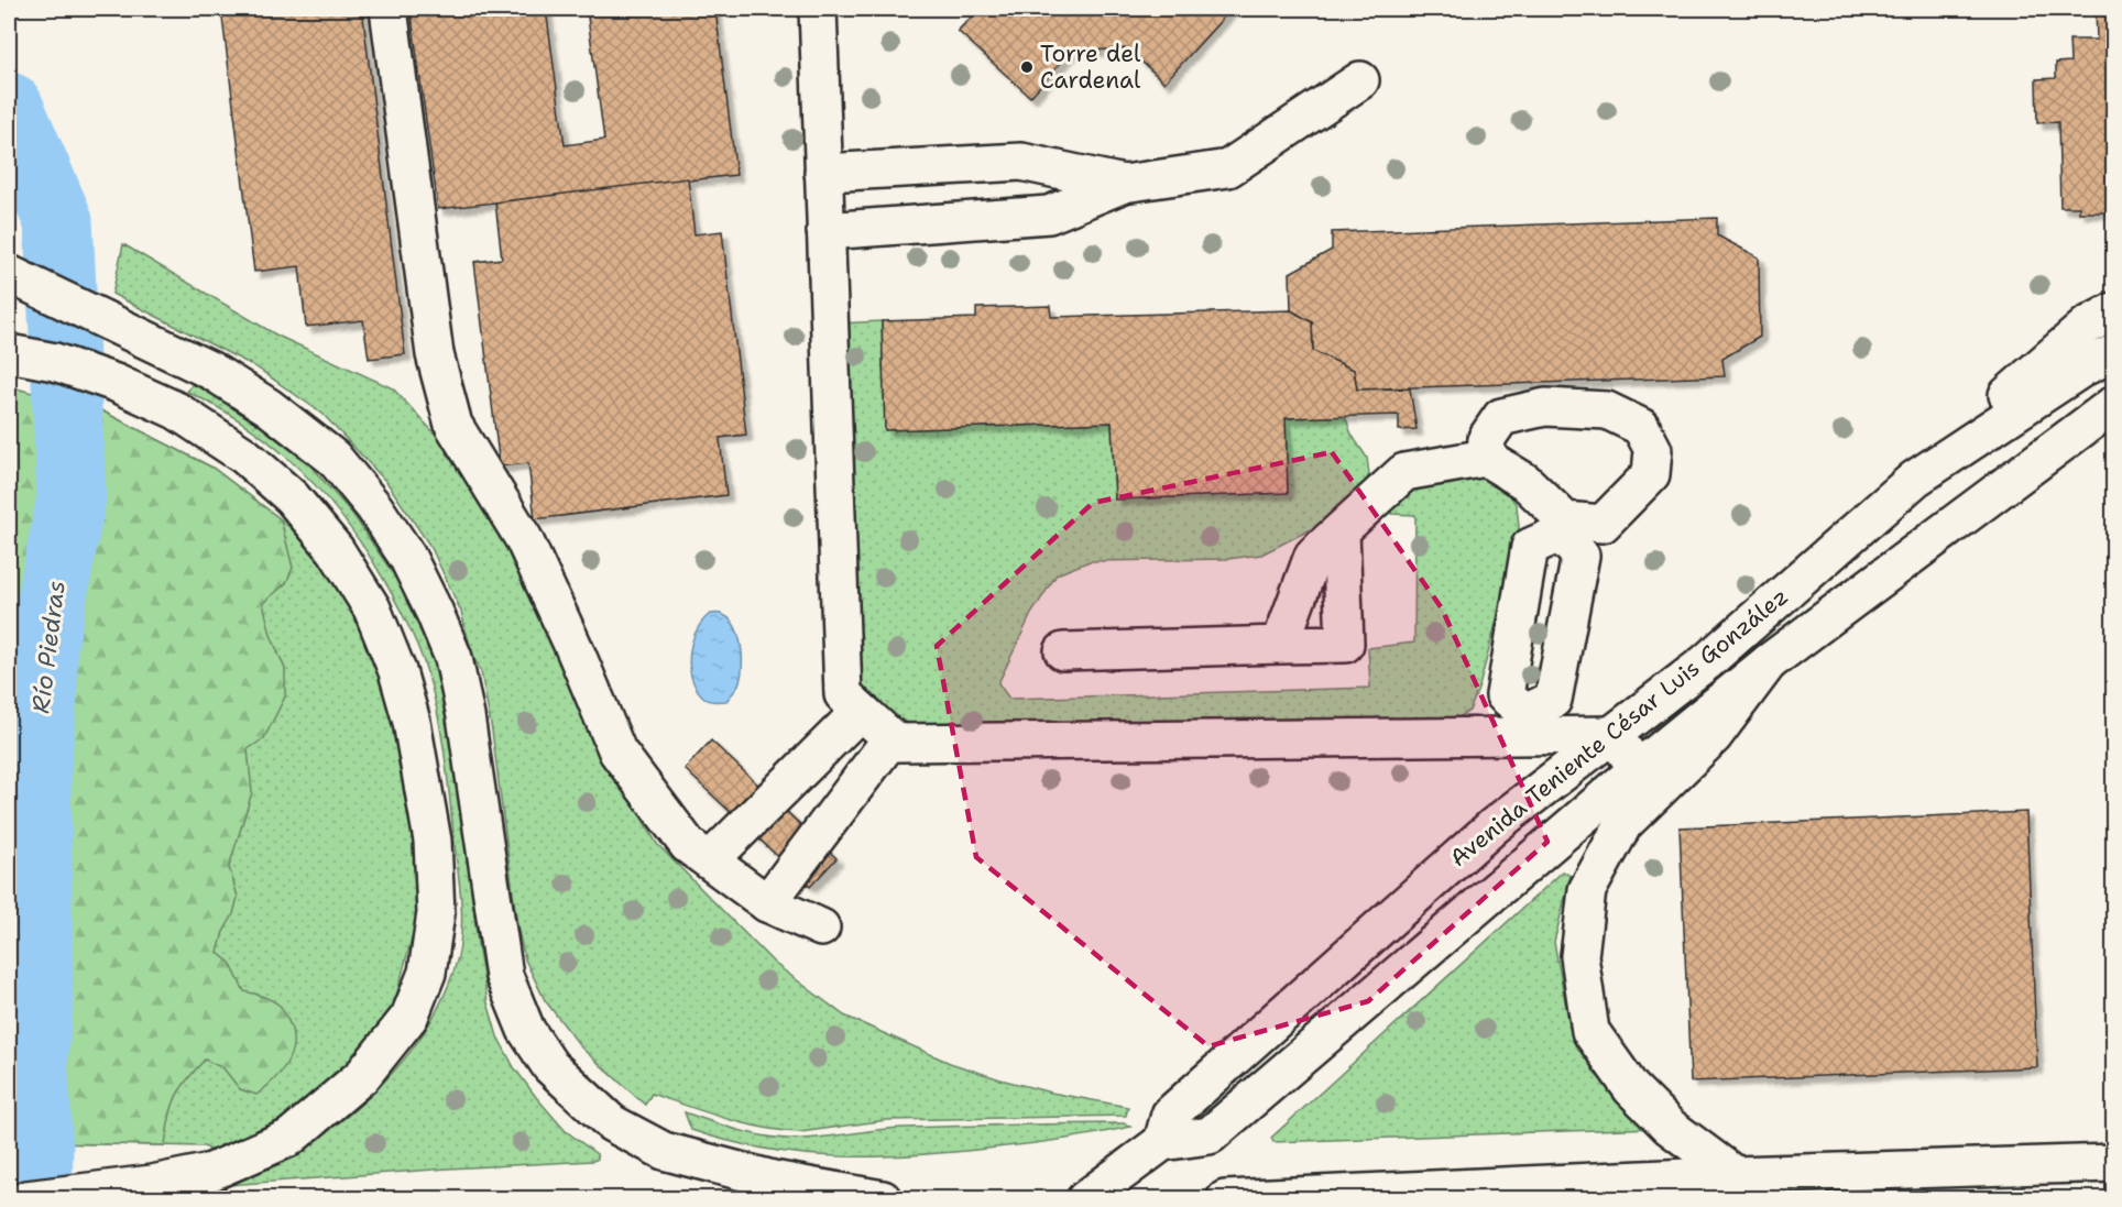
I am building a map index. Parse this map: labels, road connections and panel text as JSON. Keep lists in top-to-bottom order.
{
  "streets": {
    "main road": ["Avenida Teniente César Luis González"]
  },
  "water": ["Río Piedras"],
  "places": ["Torre del Cardenal"]
}
